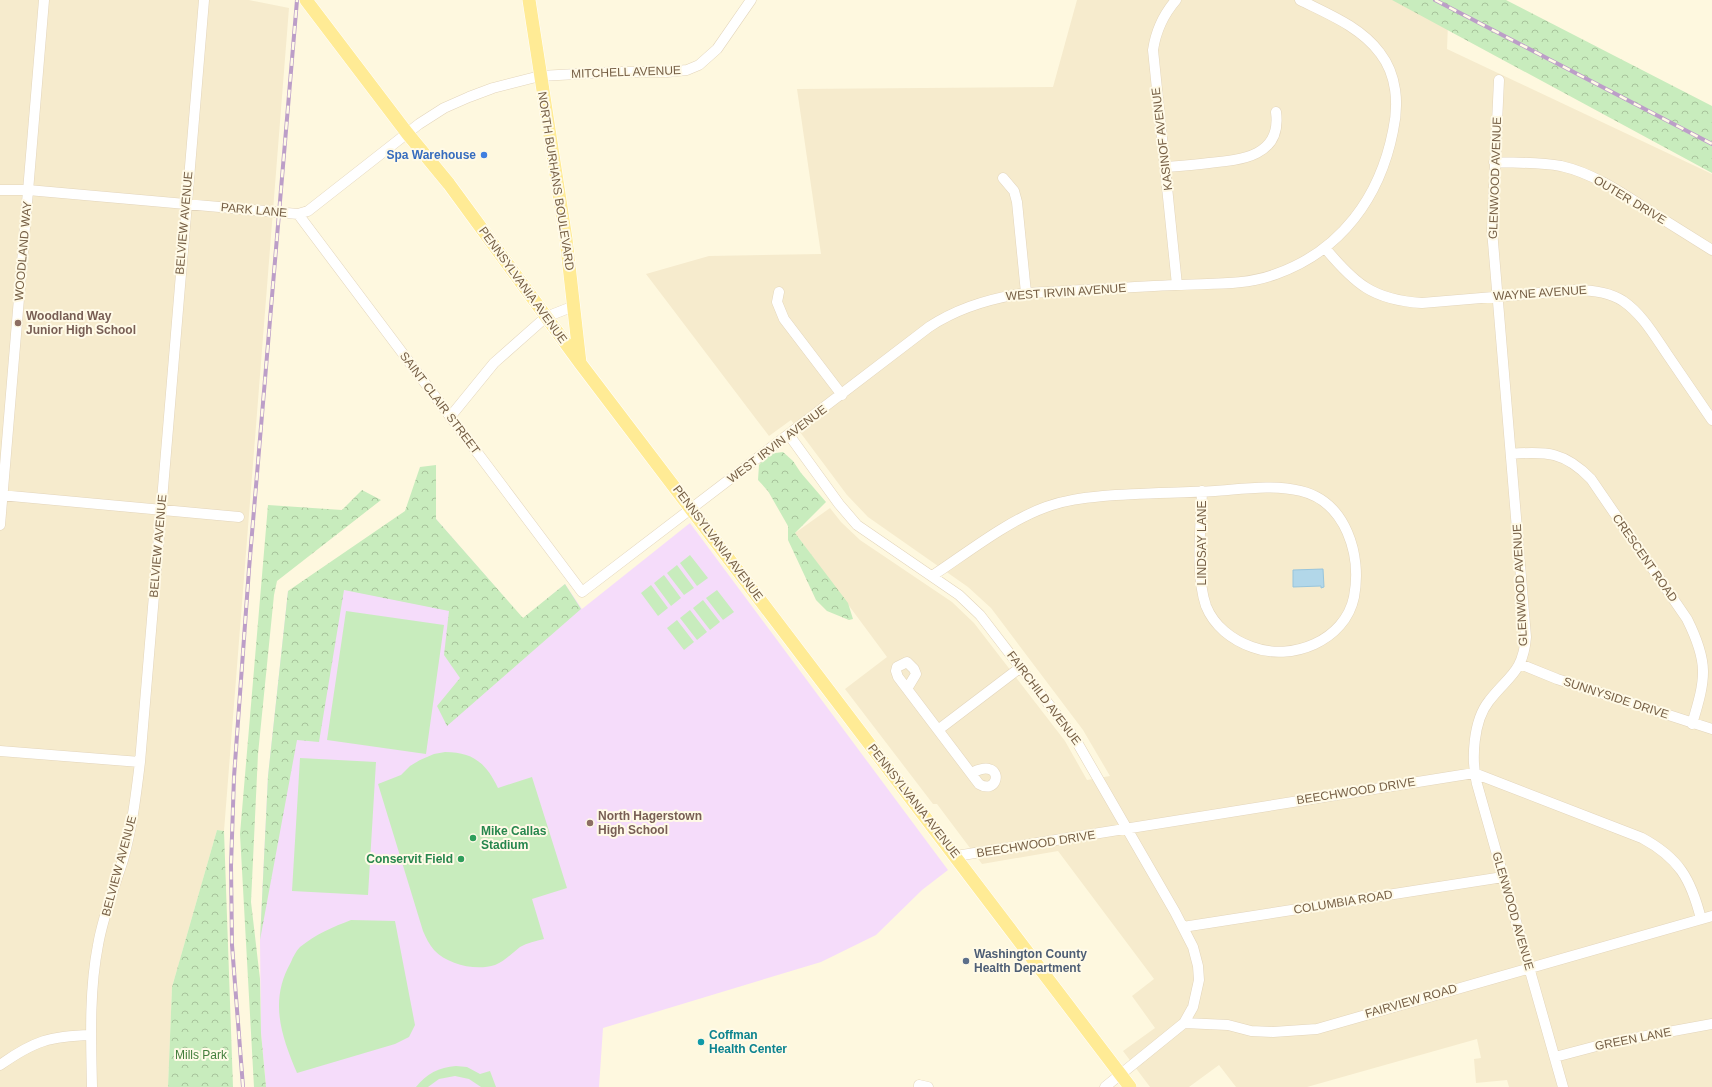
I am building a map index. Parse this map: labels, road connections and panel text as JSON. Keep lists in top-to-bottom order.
{
  "streets": {
    "main road": ["NORTH BURHANS BOULEVARD", "PENNSYLVANIA AVENUE"],
    "street": [
      "MITCHELL AVENUE",
      "KASINOF AVENUE",
      "GLENWOOD AVENUE",
      "OUTER DRIVE",
      "PARK LANE",
      "BELVIEW AVENUE",
      "WOODLAND WAY",
      "WEST IRVIN AVENUE",
      "WAYNE AVENUE",
      "SAINT CLAIR STREET",
      "LINDSAY LANE",
      "CRESCENT ROAD",
      "FAIRCHILD AVENUE",
      "SUNNYSIDE DRIVE",
      "BEECHWOOD DRIVE",
      "COLUMBIA ROAD",
      "FAIRVIEW ROAD",
      "GREEN LANE"
    ]
  },
  "crossings": [
    ["MITCHELL AVENUE", "NORTH BURHANS BOULEVARD"],
    ["MITCHELL AVENUE", "PARK LANE"],
    ["KASINOF AVENUE", "WEST IRVIN AVENUE"],
    ["GLENWOOD AVENUE", "OUTER DRIVE"],
    ["GLENWOOD AVENUE", "WAYNE AVENUE"],
    ["GLENWOOD AVENUE", "CRESCENT ROAD"],
    ["GLENWOOD AVENUE", "SUNNYSIDE DRIVE"],
    ["GLENWOOD AVENUE", "BEECHWOOD DRIVE"],
    ["GLENWOOD AVENUE", "COLUMBIA ROAD"],
    ["GLENWOOD AVENUE", "FAIRVIEW ROAD"],
    ["GLENWOOD AVENUE", "GREEN LANE"],
    ["NORTH BURHANS BOULEVARD", "PARK LANE"],
    ["NORTH BURHANS BOULEVARD", "PENNSYLVANIA AVENUE"],
    ["PARK LANE", "BELVIEW AVENUE"],
    ["PARK LANE", "WOODLAND WAY"],
    ["PARK LANE", "PENNSYLVANIA AVENUE"],
    ["PARK LANE", "SAINT CLAIR STREET"],
    ["PENNSYLVANIA AVENUE", "WEST IRVIN AVENUE"],
    ["PENNSYLVANIA AVENUE", "BEECHWOOD DRIVE"],
    ["WEST IRVIN AVENUE", "WAYNE AVENUE"],
    ["WEST IRVIN AVENUE", "SAINT CLAIR STREET"],
    ["WEST IRVIN AVENUE", "FAIRCHILD AVENUE"],
    ["LINDSAY LANE", "FAIRCHILD AVENUE"],
    ["CRESCENT ROAD", "SUNNYSIDE DRIVE"],
    ["FAIRCHILD AVENUE", "BEECHWOOD DRIVE"],
    ["FAIRCHILD AVENUE", "COLUMBIA ROAD"],
    ["FAIRCHILD AVENUE", "FAIRVIEW ROAD"]
  ],
  "parks": ["Mills Park"],
  "places": [
    "Spa Warehouse",
    "Woodland Way Junior High School",
    "North Hagerstown High School",
    "Mike Callas Stadium",
    "Conservit Field",
    "Washington County Health Department",
    "Coffman Health Center"
  ]
}
